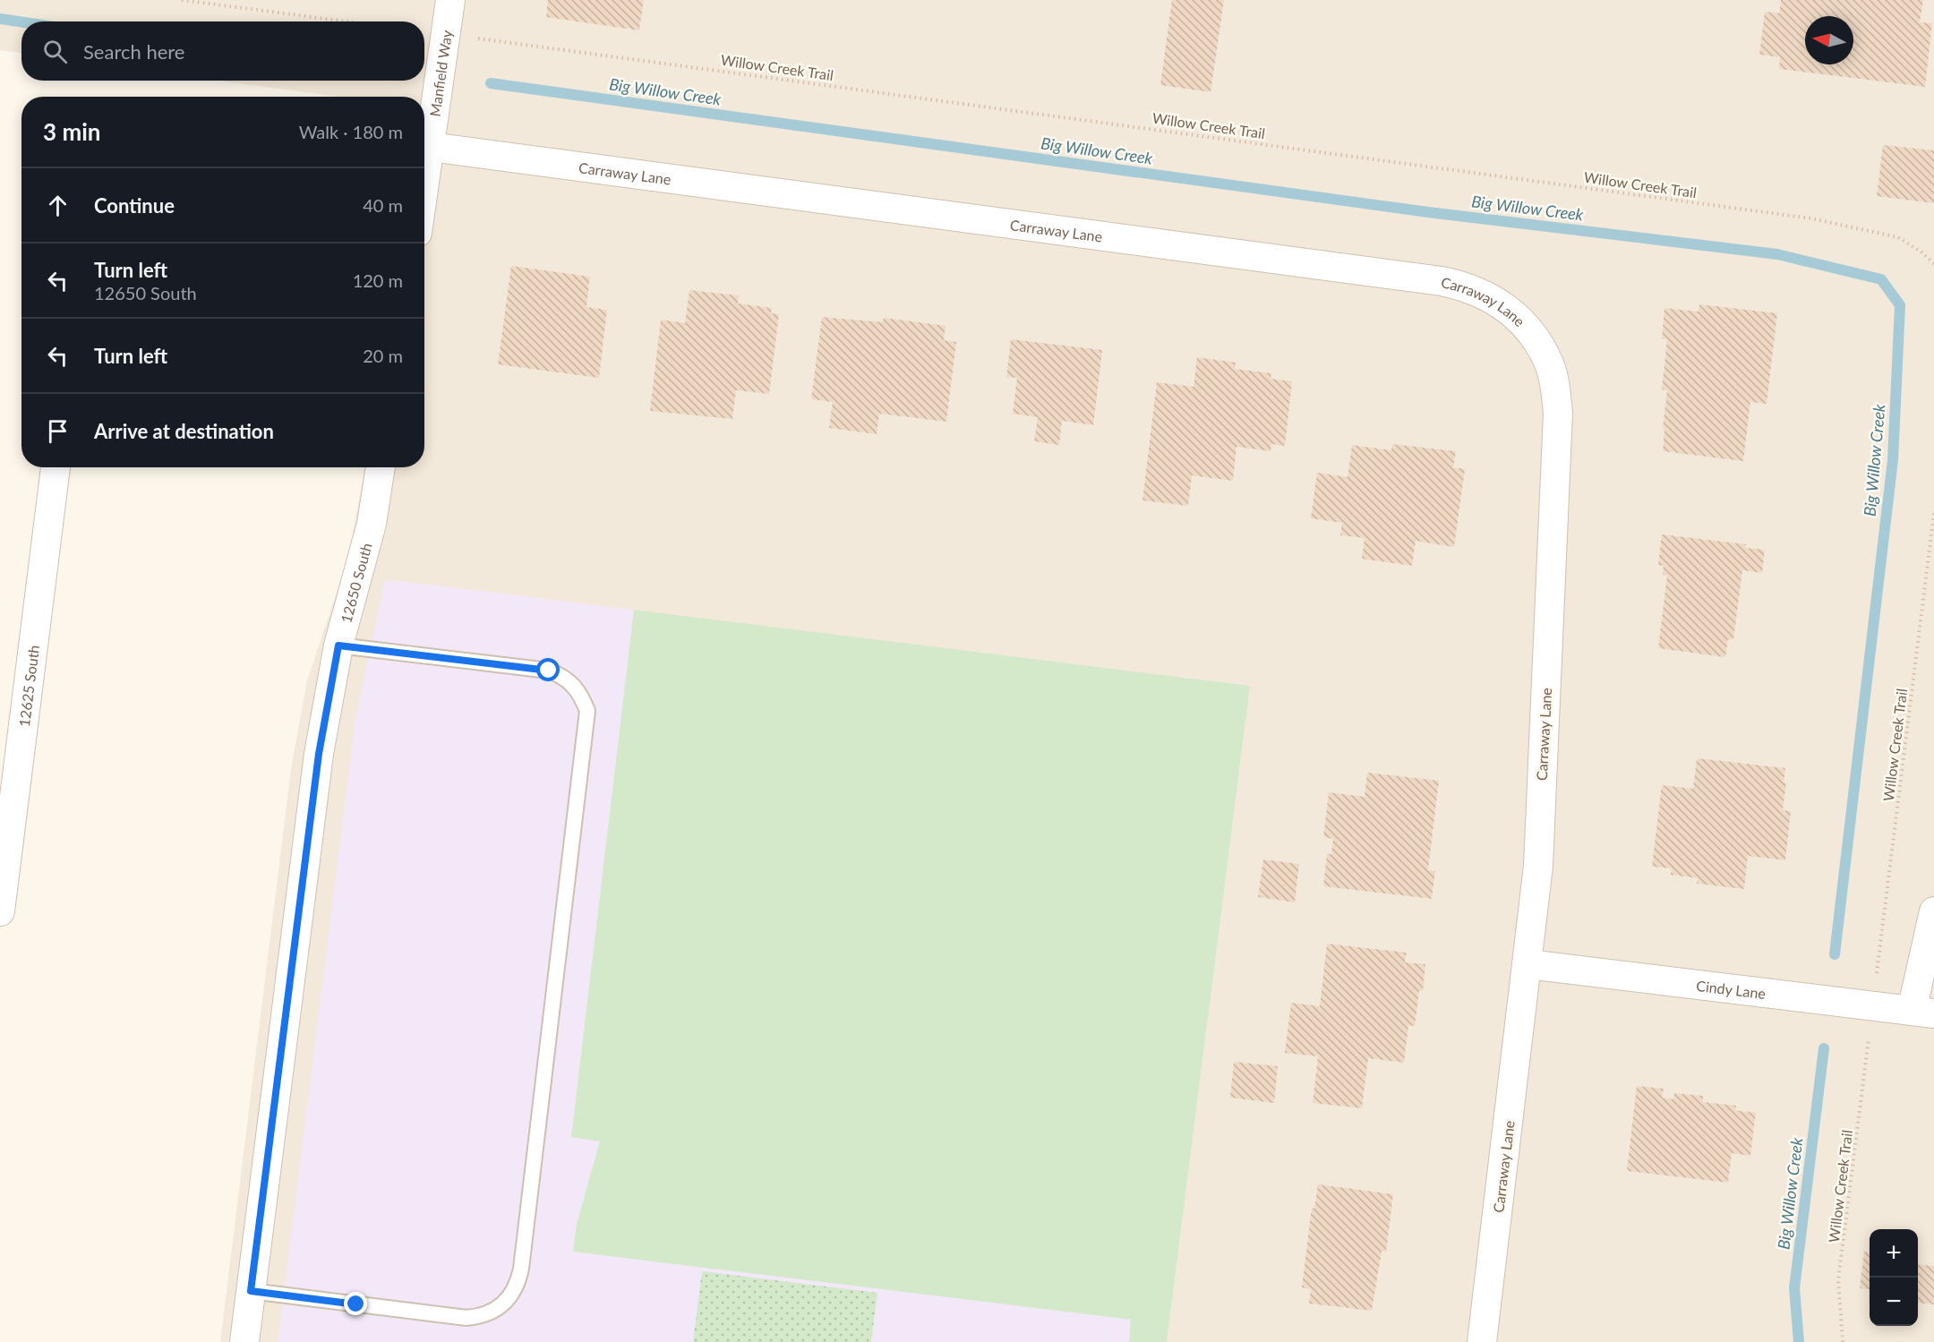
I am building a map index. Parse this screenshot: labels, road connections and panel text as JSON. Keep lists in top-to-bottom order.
{
  "streets": {
    "street": [
      "Manfield Way",
      "Carraway Lane",
      "12650 South",
      "12625 South",
      "Cindy Lane"
    ],
    "path": ["Willow Creek Trail"]
  },
  "crossings": [
    ["Manfield Way", "Carraway Lane"],
    ["Carraway Lane", "Cindy Lane"]
  ],
  "water": ["Big Willow Creek"],
  "north": "left",
  "page": {
    "search": "Search here",
    "heading": ["3 min", "Walk · 180 m"],
    "list": [
      ["Continue", "40 m"],
      ["Turn left", "12650 South", "120 m"],
      ["Turn left", "20 m"],
      "Arrive at destination"
    ],
    "map_buttons": ["+", "−"]
  }
}
